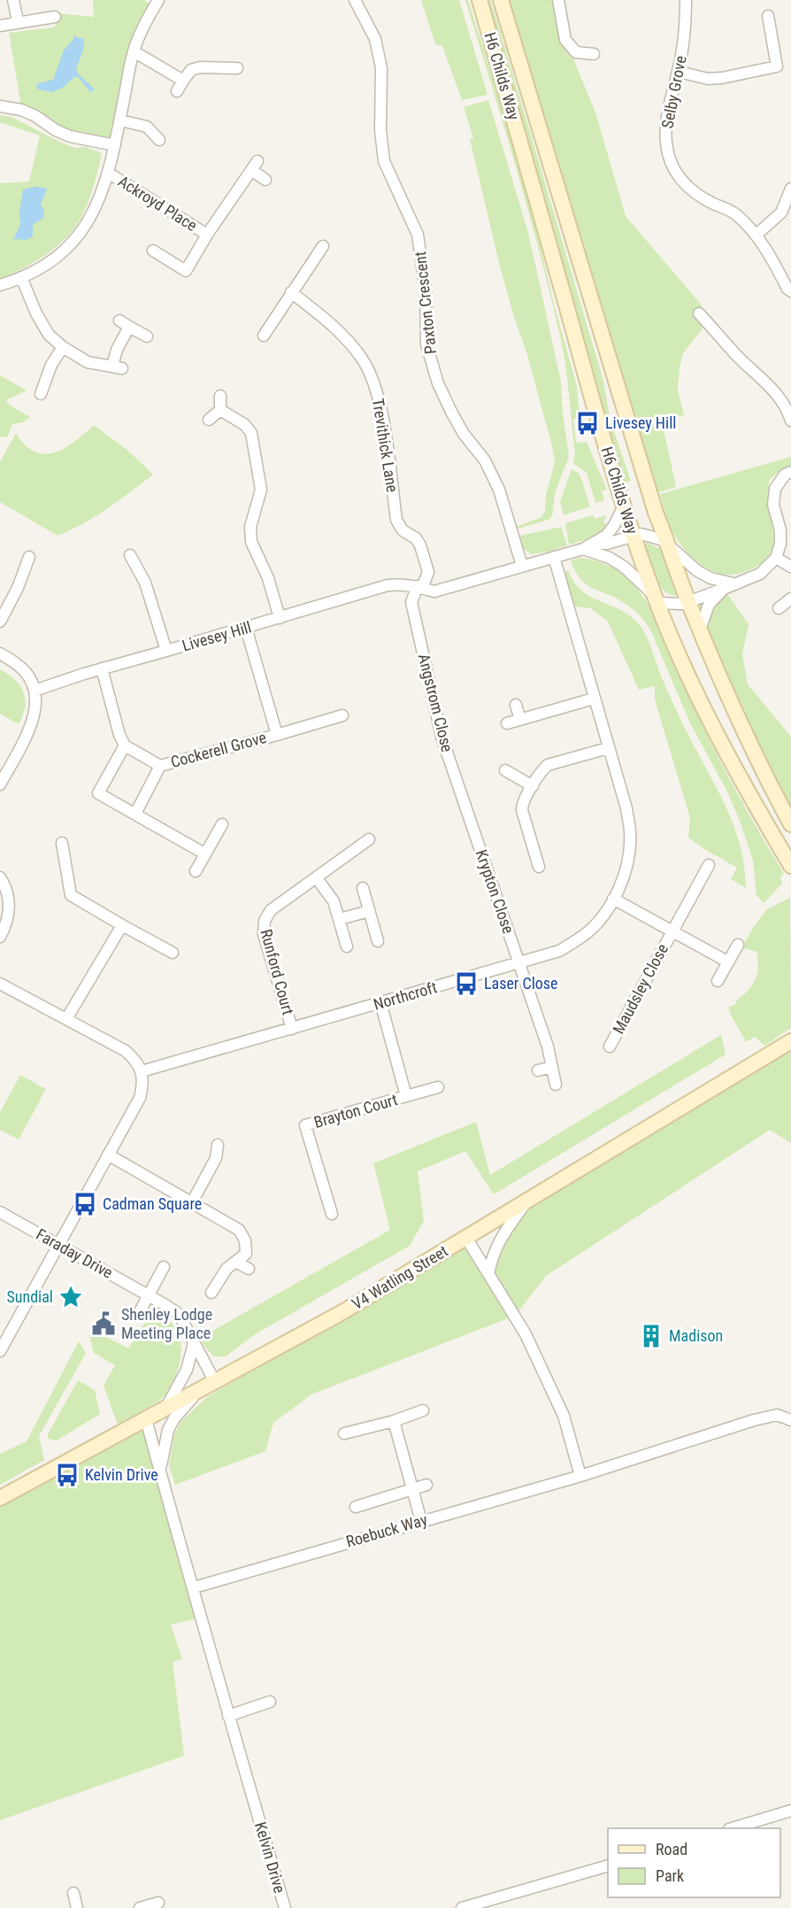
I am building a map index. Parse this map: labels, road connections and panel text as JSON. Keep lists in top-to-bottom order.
{
  "streets": {
    "street": [
      "H6 Childs Way",
      "Selby Grove",
      "Ackroyd Place",
      "Paxton Crescent",
      "Trevithick Lane",
      "Livesey Hill",
      "Angstrom Close",
      "Cockerell Grove",
      "Krypton Close",
      "Runford Court",
      "Maudsley Close",
      "Northcroft",
      "Brayton Court",
      "Faraday Drive",
      "V4 Watling Street",
      "Roebuck Way",
      "Kelvin Drive"
    ]
  },
  "crossings": [
    ["H6 Childs Way", "Livesey Hill"],
    ["Paxton Crescent", "Livesey Hill"],
    ["Trevithick Lane", "Livesey Hill"],
    ["Trevithick Lane", "Angstrom Close"],
    ["Livesey Hill", "Angstrom Close"],
    ["Livesey Hill", "Cockerell Grove"],
    ["Livesey Hill", "Northcroft"],
    ["Angstrom Close", "Krypton Close"],
    ["Krypton Close", "Northcroft"],
    ["Runford Court", "Northcroft"],
    ["Maudsley Close", "Northcroft"],
    ["Northcroft", "Brayton Court"],
    ["Faraday Drive", "V4 Watling Street"],
    ["V4 Watling Street", "Kelvin Drive"],
    ["Roebuck Way", "Kelvin Drive"]
  ],
  "places": {
    "bus stop": [
      "Livesey Hill",
      "Laser Close",
      "Cadman Square",
      "Kelvin Drive"
    ],
    "place": ["Sundial"],
    "public building": ["Shenley Lodge Meeting Place"],
    "building": ["Madison"]
  },
  "legend": ["Road", "Park"]
}
